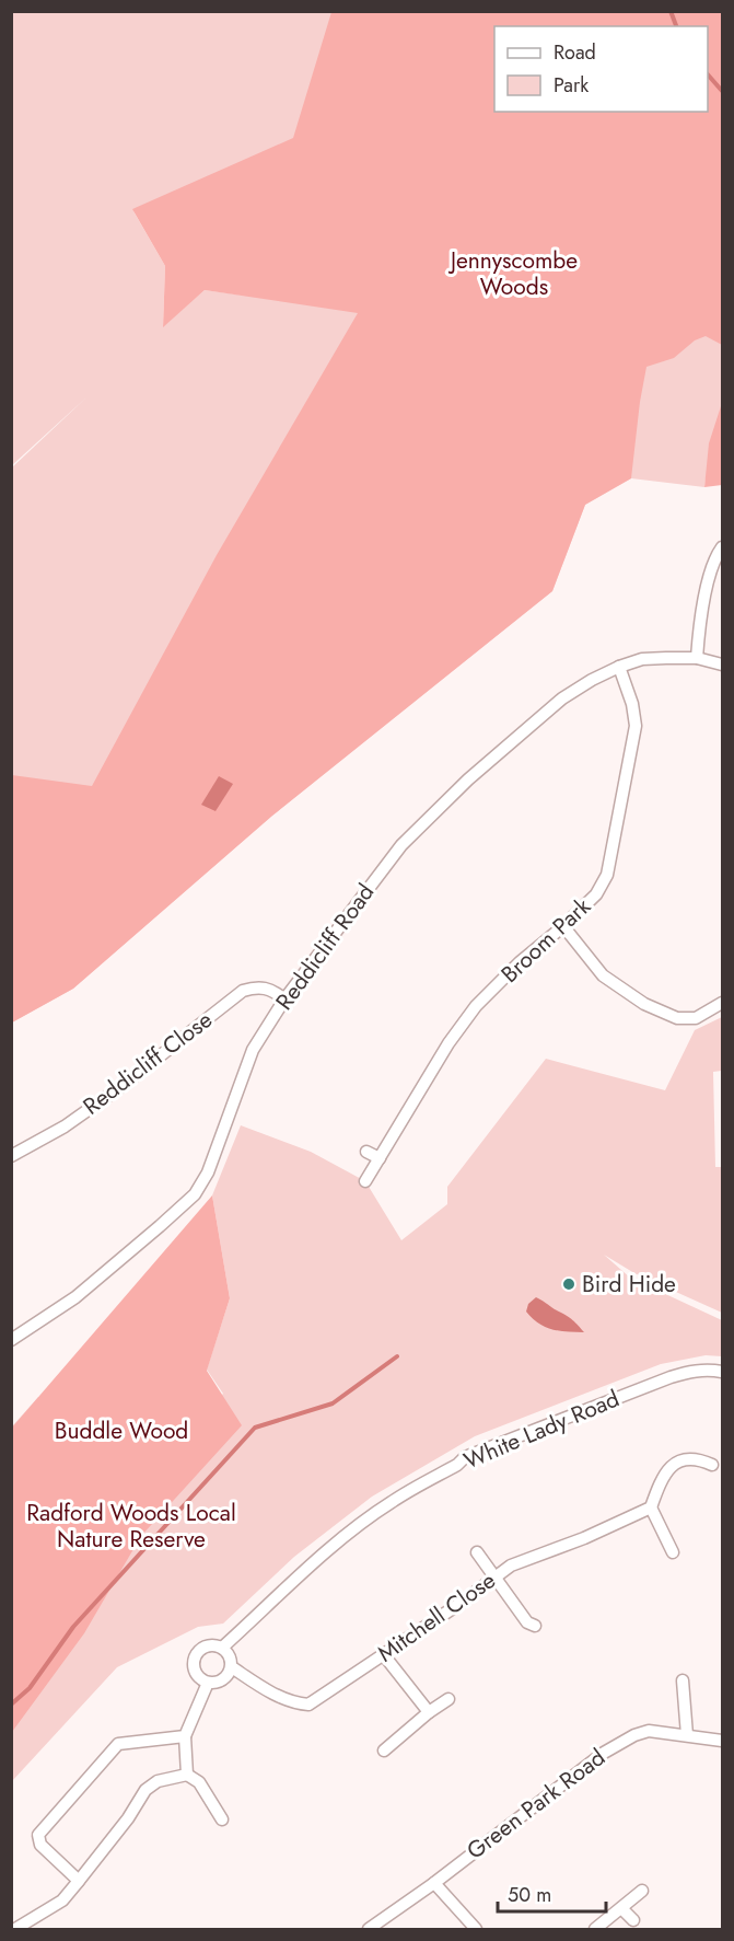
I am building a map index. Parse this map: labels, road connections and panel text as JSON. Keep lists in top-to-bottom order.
{
  "streets": {
    "street": [
      "Broom Park",
      "Reddicliff Road",
      "Reddicliff Close",
      "White Lady Road",
      "Mitchell Close",
      "Green Park Road"
    ]
  },
  "crossings": [
    ["Broom Park", "Reddicliff Road"],
    ["Reddicliff Road", "Reddicliff Close"],
    ["White Lady Road", "Mitchell Close"]
  ],
  "parks": ["Jennyscombe Woods", "Buddle Wood", "Radford Woods Local Nature Reserve"],
  "places": ["Bird Hide"],
  "legend": ["Road", "Park"],
  "scale_bar": "50 m"
}
